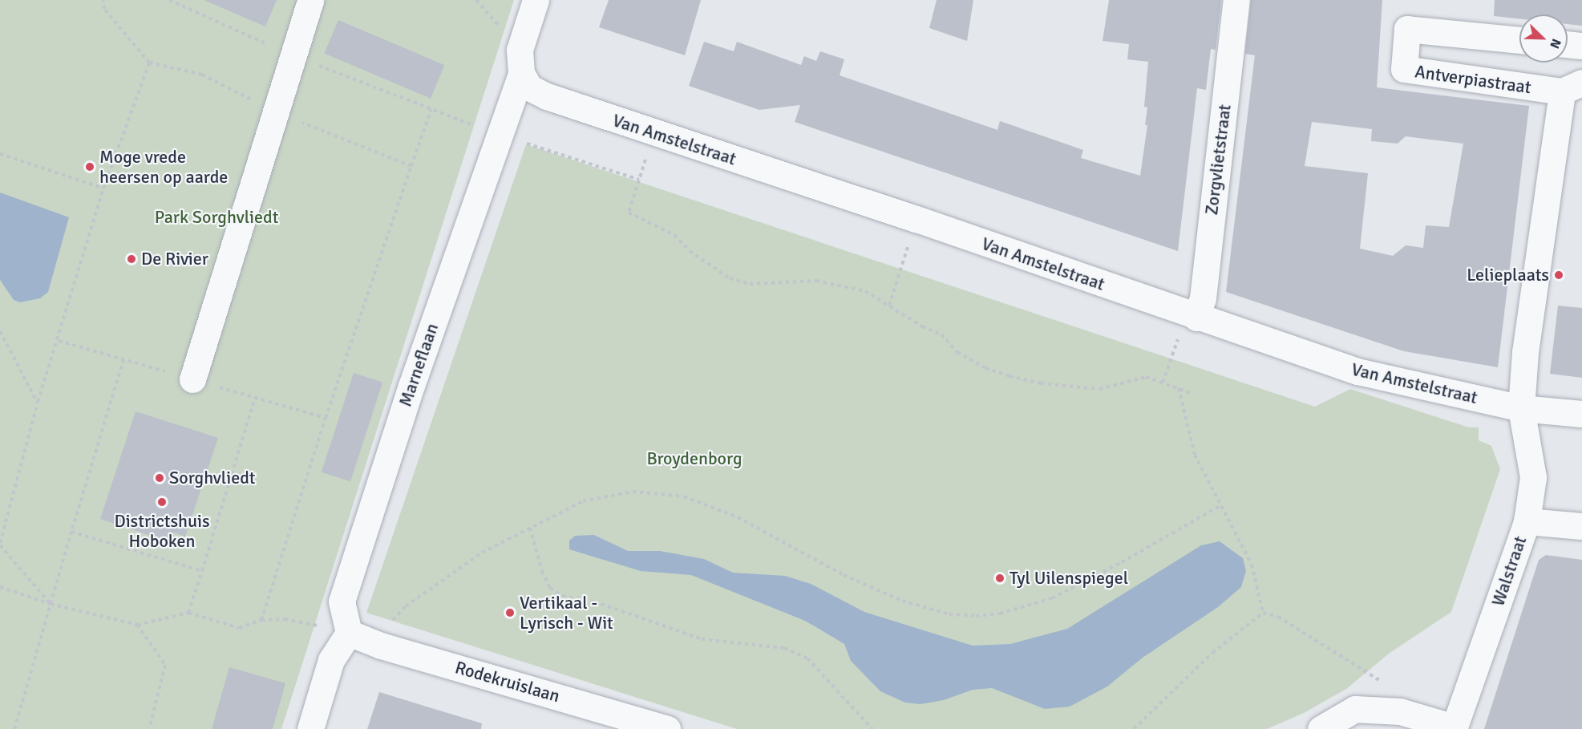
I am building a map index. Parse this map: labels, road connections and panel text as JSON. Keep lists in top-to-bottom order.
{
  "streets": {
    "street": [
      "Antverpiastraat",
      "Van Amstelstraat",
      "Zorgvlietstraat",
      "Marneflaan",
      "Walstraat",
      "Rodekruislaan"
    ]
  },
  "crossings": [
    ["Antverpiastraat", "Van Amstelstraat"],
    ["Antverpiastraat", "Walstraat"],
    ["Van Amstelstraat", "Zorgvlietstraat"],
    ["Van Amstelstraat", "Marneflaan"],
    ["Van Amstelstraat", "Walstraat"],
    ["Marneflaan", "Rodekruislaan"]
  ],
  "parks": ["Park Sorghvliedt", "Broydenborg"],
  "places": [
    "Moge vrede heersen op aarde",
    "De Rivier",
    "Lelieplaats",
    "Sorghvliedt",
    "Districtshuis Hoboken",
    "Tyl Uilenspiegel",
    "Vertikaal - Lyrisch - Wit"
  ],
  "north": "bottom right"
}
